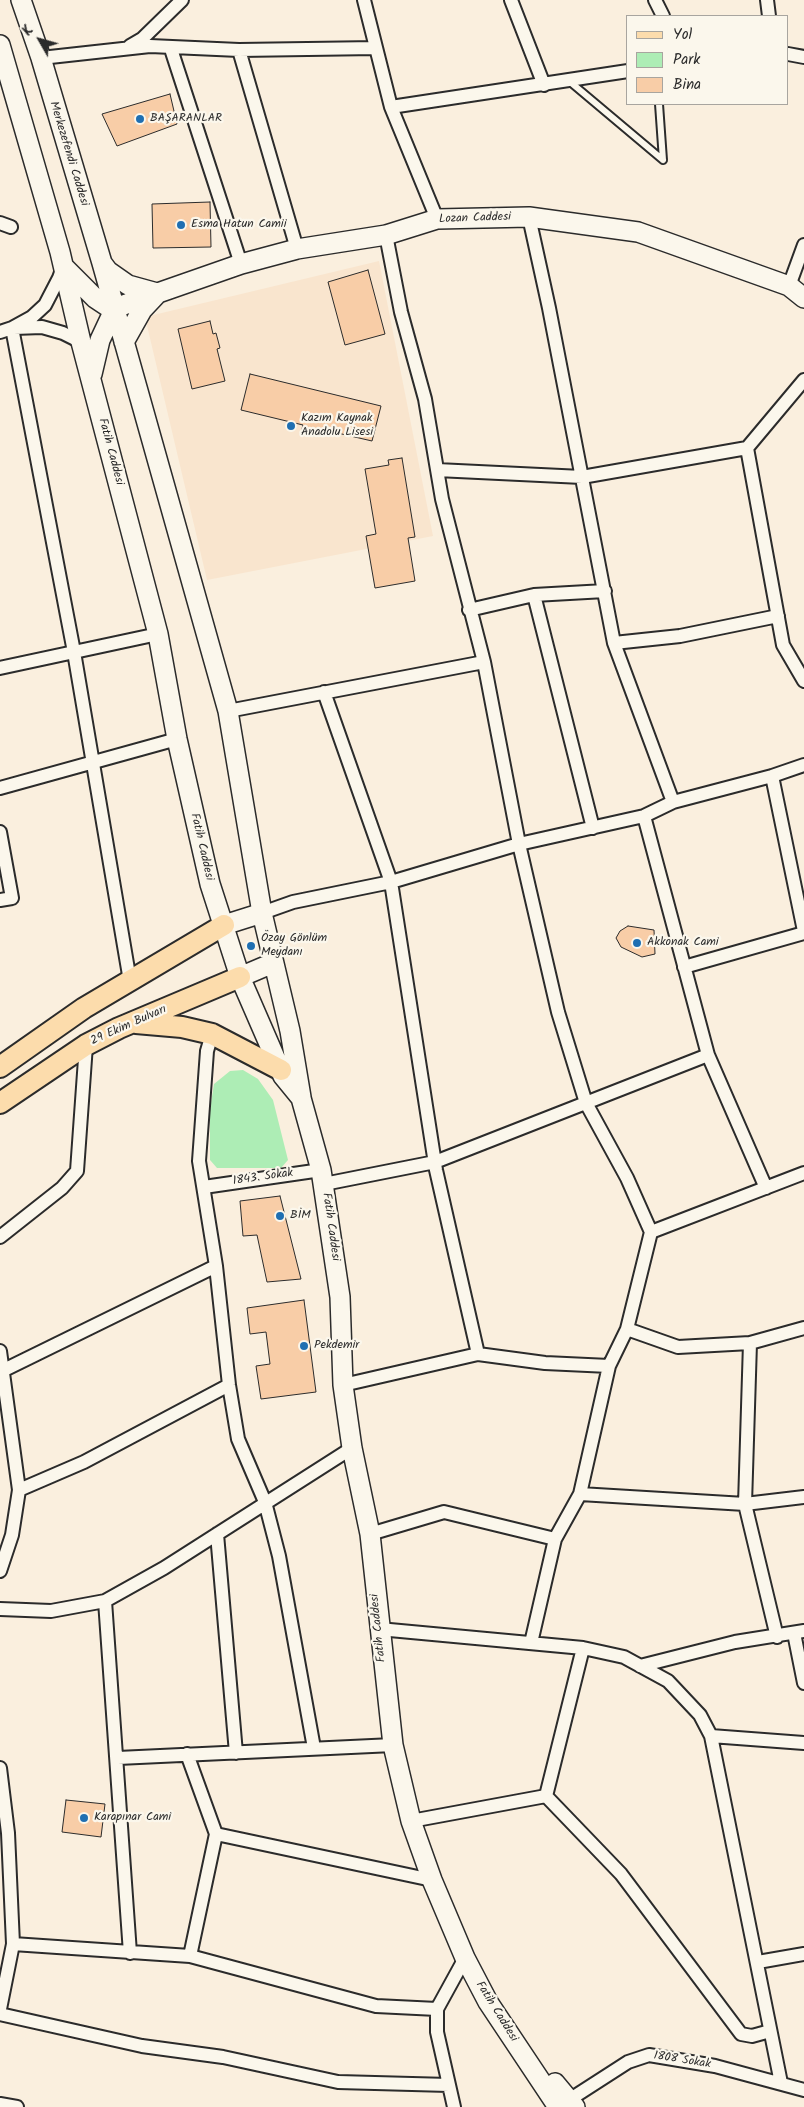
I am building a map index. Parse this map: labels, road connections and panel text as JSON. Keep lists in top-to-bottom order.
{
  "streets": {
    "main road": [
      "Merkezefendi Caddesi",
      "Lozan Caddesi",
      "Fatih Caddesi",
      "29 Ekim Bulvarı"
    ],
    "street": ["1843. Sokak", "1808 Sokak"]
  },
  "crossings": [
    ["Merkezefendi Caddesi", "Lozan Caddesi"],
    ["Fatih Caddesi", "29 Ekim Bulvarı"],
    ["Fatih Caddesi", "1843. Sokak"],
    ["Fatih Caddesi", "1808 Sokak"]
  ],
  "places": [
    "BAŞARANLAR",
    "Esma Hatun Camii",
    "Kazım Kaynak Anadolu Lisesi",
    "Akkonak Cami",
    "Özay Gönlüm Meydanı",
    "BİM",
    "Pekdemir",
    "Karapınar Cami"
  ],
  "legend": ["Yol", "Park", "Bina"],
  "north": "top left"
}
